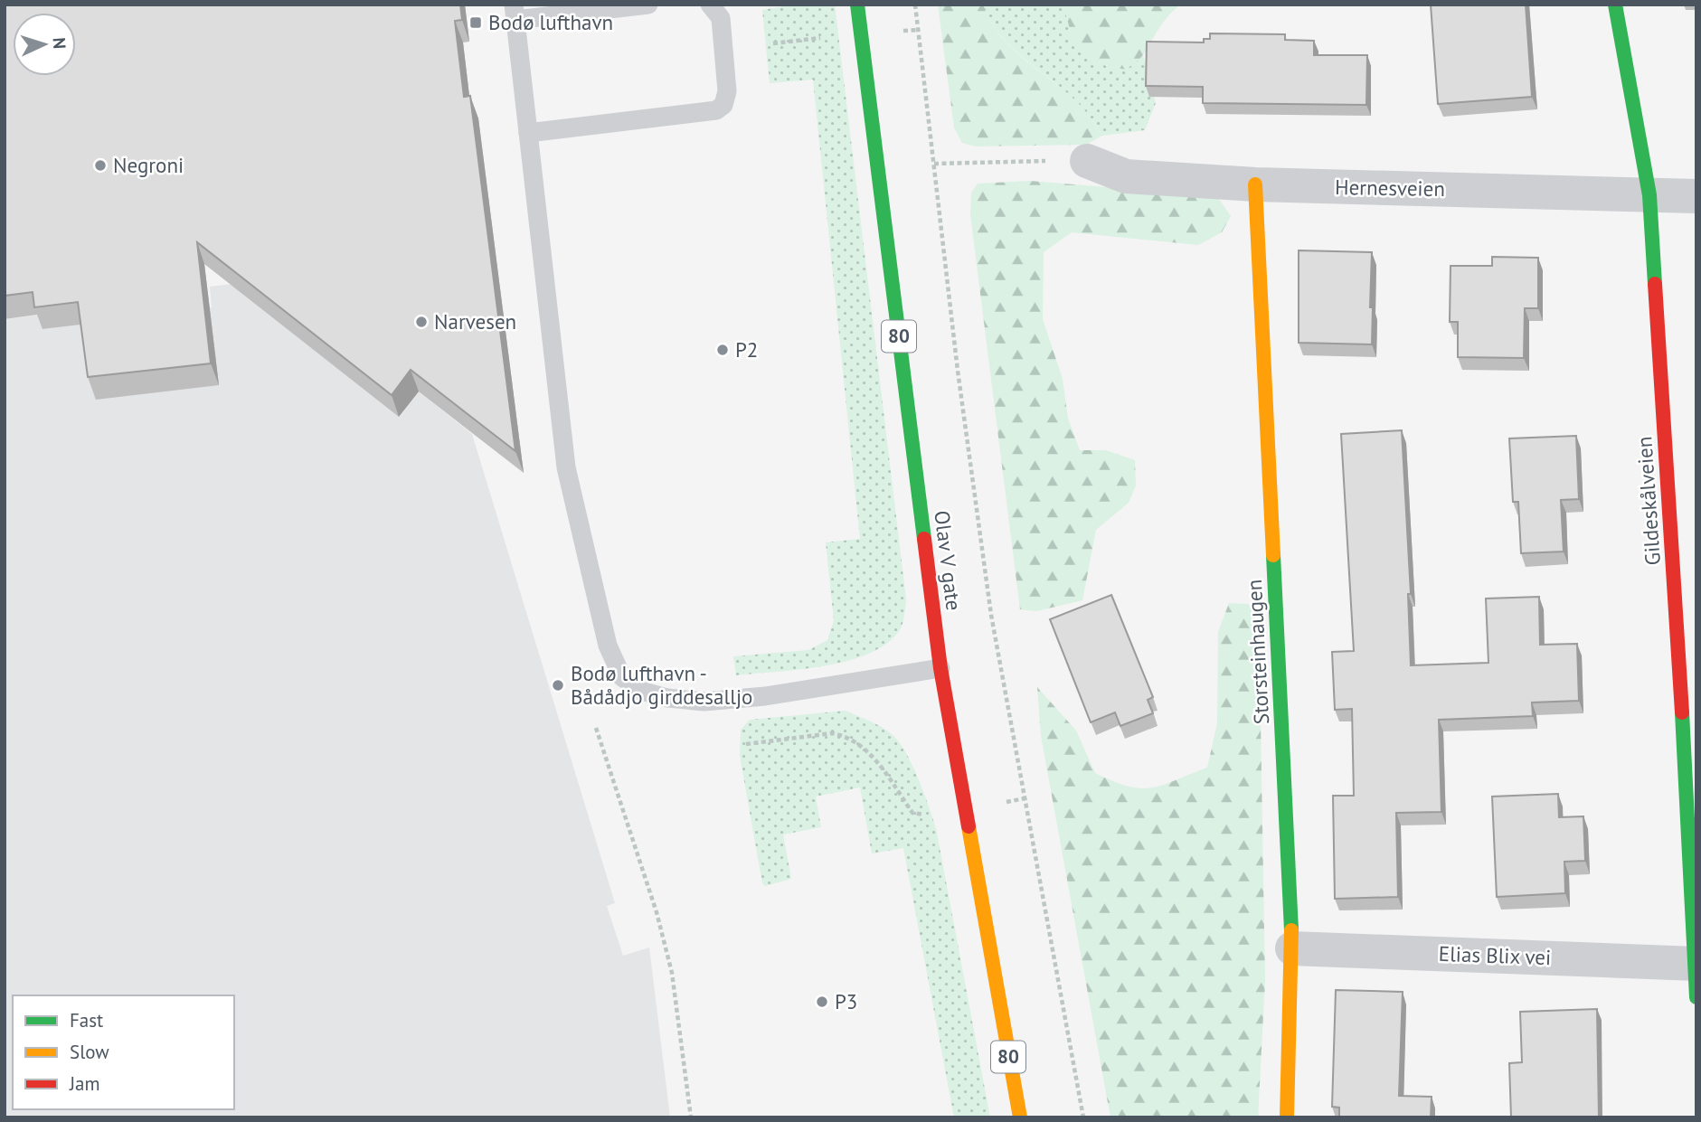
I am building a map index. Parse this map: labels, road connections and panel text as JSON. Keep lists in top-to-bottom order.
{
  "streets": {
    "main road": [
      "80",
      "Gildeskålveien",
      "Olav V gate",
      "Storsteinhaugen"
    ],
    "street": ["Hernesveien", "Elias Blix vei"]
  },
  "crossings": [
    ["Hernesveien", "Gildeskålveien"],
    ["Hernesveien", "Storsteinhaugen"],
    ["Gildeskålveien", "Elias Blix vei"],
    ["Storsteinhaugen", "Elias Blix vei"]
  ],
  "places": {
    "transit": ["Bodø lufthavn"],
    "other": [
      "Negroni",
      "Narvesen",
      "P2",
      "Bodø lufthavn - Bådådjo girddesalljo",
      "P3"
    ]
  },
  "legend": ["Fast", "Slow", "Jam"],
  "north": "right"
}
